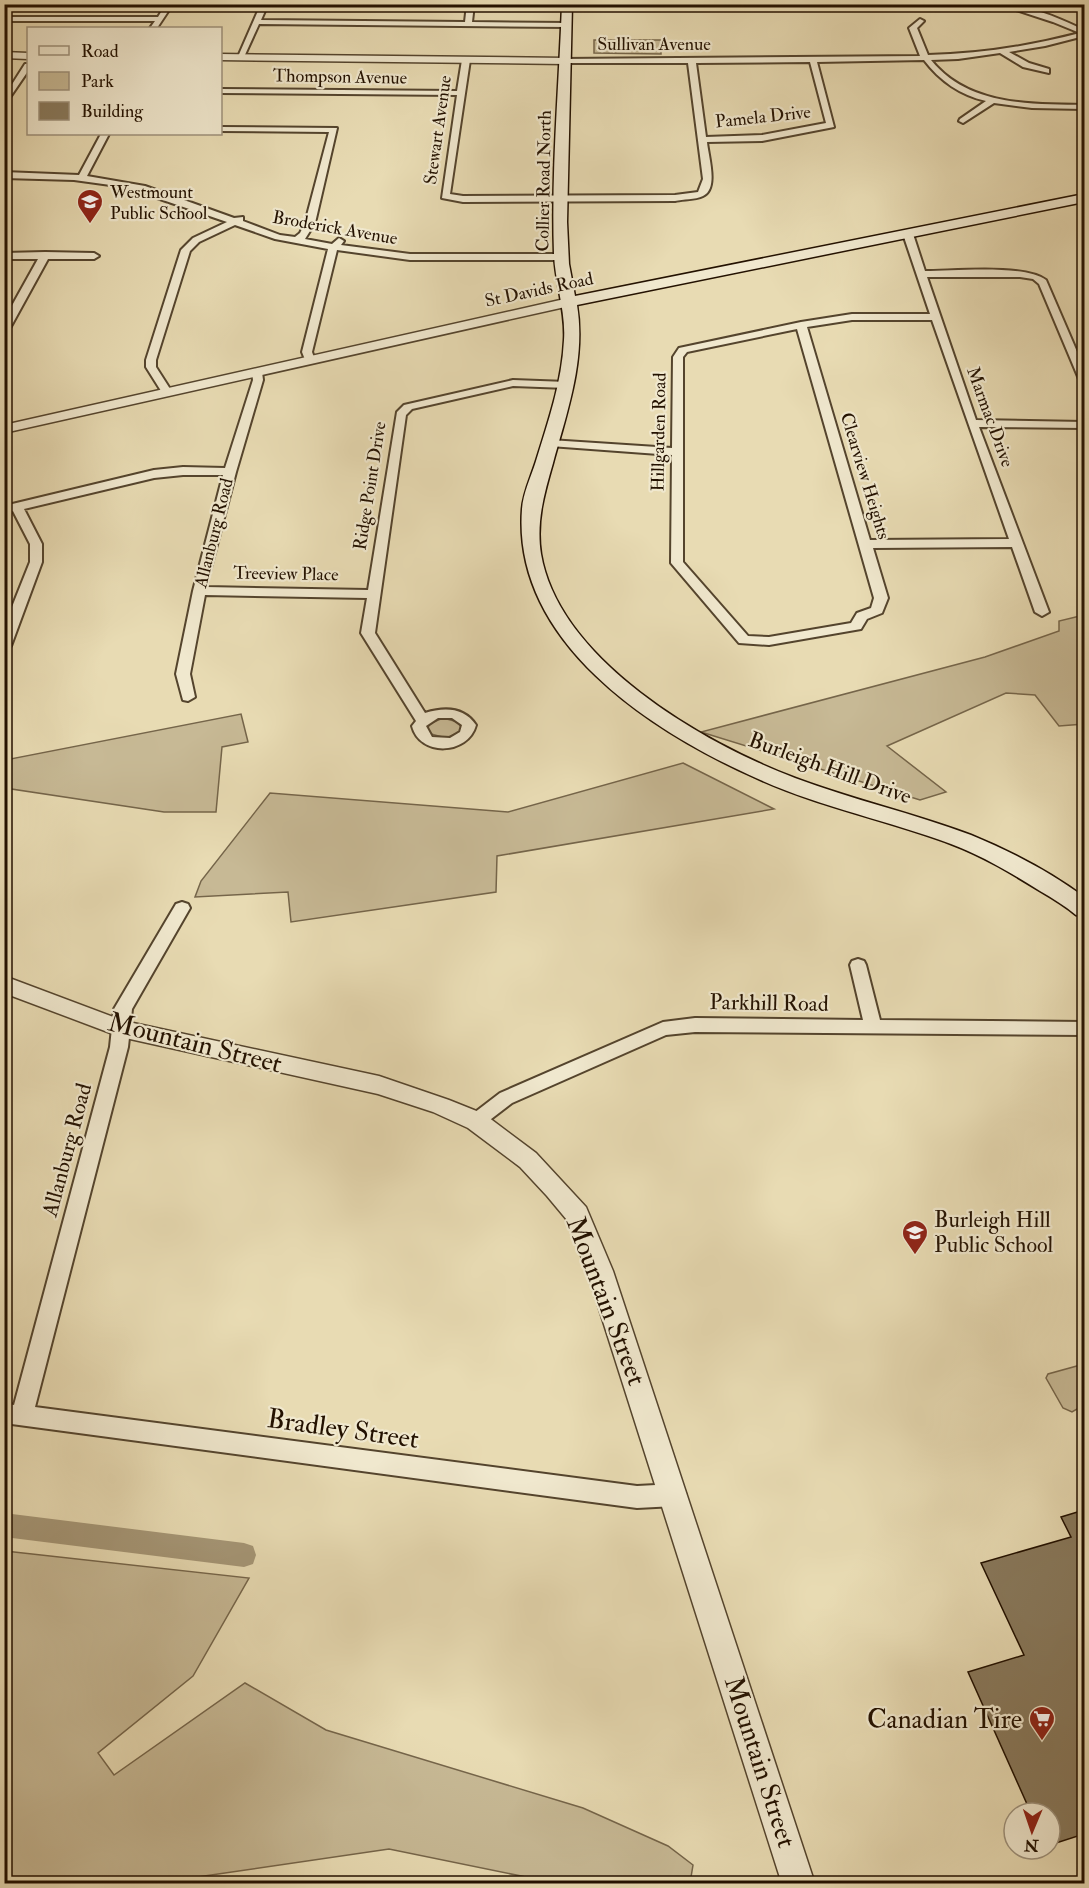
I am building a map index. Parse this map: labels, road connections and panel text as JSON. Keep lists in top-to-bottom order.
{
  "streets": {
    "main road": ["Collier Road North", "St Davids Road", "Burleigh Hill Drive"],
    "street": [
      "Sullivan Avenue",
      "Thompson Avenue",
      "Pamela Drive",
      "Stewart Avenue",
      "Broderick Avenue",
      "Marmac Drive",
      "Hillgarden Road",
      "Clearview Heights",
      "Ridge Point Drive",
      "Allanburg Road",
      "Treeview Place",
      "Parkhill Road",
      "Mountain Street",
      "Bradley Street"
    ]
  },
  "crossings": [
    ["Sullivan Avenue", "Pamela Drive"],
    ["Sullivan Avenue", "Stewart Avenue"],
    ["Sullivan Avenue", "Collier Road North"],
    ["Thompson Avenue", "Stewart Avenue"],
    ["Stewart Avenue", "Collier Road North"],
    ["Collier Road North", "Broderick Avenue"],
    ["Collier Road North", "St Davids Road"],
    ["Collier Road North", "Burleigh Hill Drive"],
    ["St Davids Road", "Marmac Drive"],
    ["St Davids Road", "Allanburg Road"],
    ["St Davids Road", "Burleigh Hill Drive"],
    ["Marmac Drive", "Hillgarden Road"],
    ["Hillgarden Road", "Clearview Heights"],
    ["Ridge Point Drive", "Treeview Place"],
    ["Ridge Point Drive", "Burleigh Hill Drive"],
    ["Allanburg Road", "Treeview Place"],
    ["Allanburg Road", "Mountain Street"],
    ["Allanburg Road", "Bradley Street"],
    ["Parkhill Road", "Mountain Street"],
    ["Mountain Street", "Bradley Street"]
  ],
  "places": {
    "school or university": ["Westmount Public School", "Burleigh Hill Public School"],
    "supermarket": ["Canadian Tire"]
  },
  "legend": ["Road", "Park", "Building"],
  "north": "bottom"
}
